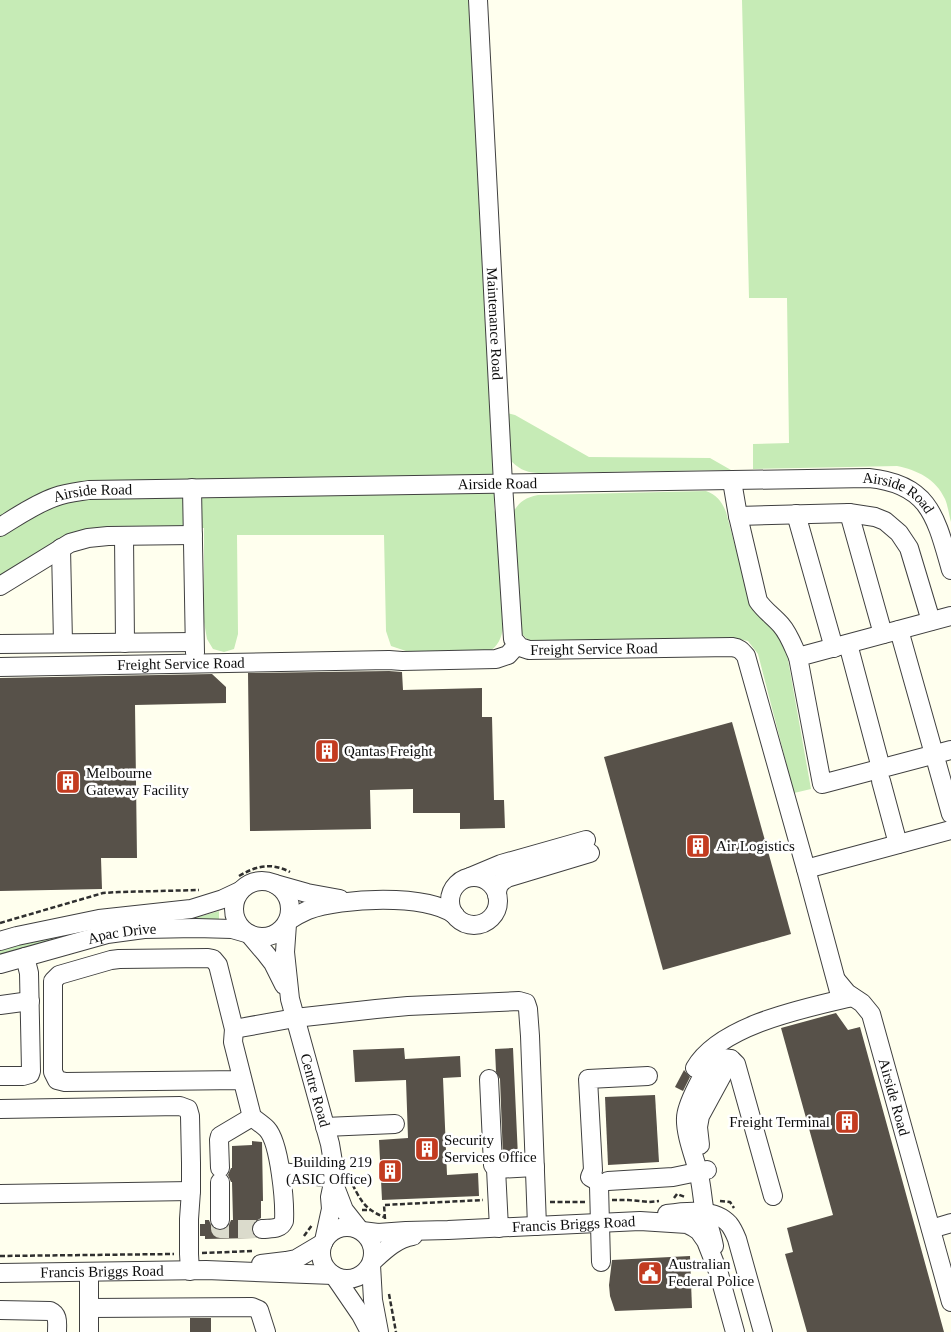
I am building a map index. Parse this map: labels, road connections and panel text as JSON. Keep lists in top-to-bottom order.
{
  "streets": {
    "street": [
      "Maintenance Road",
      "Airside Road",
      "Freight Service Road",
      "Apac Drive",
      "Centre Road",
      "Francis Briggs Road"
    ]
  },
  "crossings": [
    ["Maintenance Road", "Airside Road"],
    ["Maintenance Road", "Freight Service Road"],
    ["Airside Road", "Freight Service Road"],
    ["Apac Drive", "Centre Road"],
    ["Centre Road", "Francis Briggs Road"]
  ],
  "places": {
    "building": [
      "Qantas Freight",
      "Melbourne Gateway Facility",
      "Air Logistics",
      "Freight Terminal",
      "Security Services Office",
      "Building 219 (ASIC Office)"
    ],
    "public building": ["Australian Federal Police"]
  }
}
